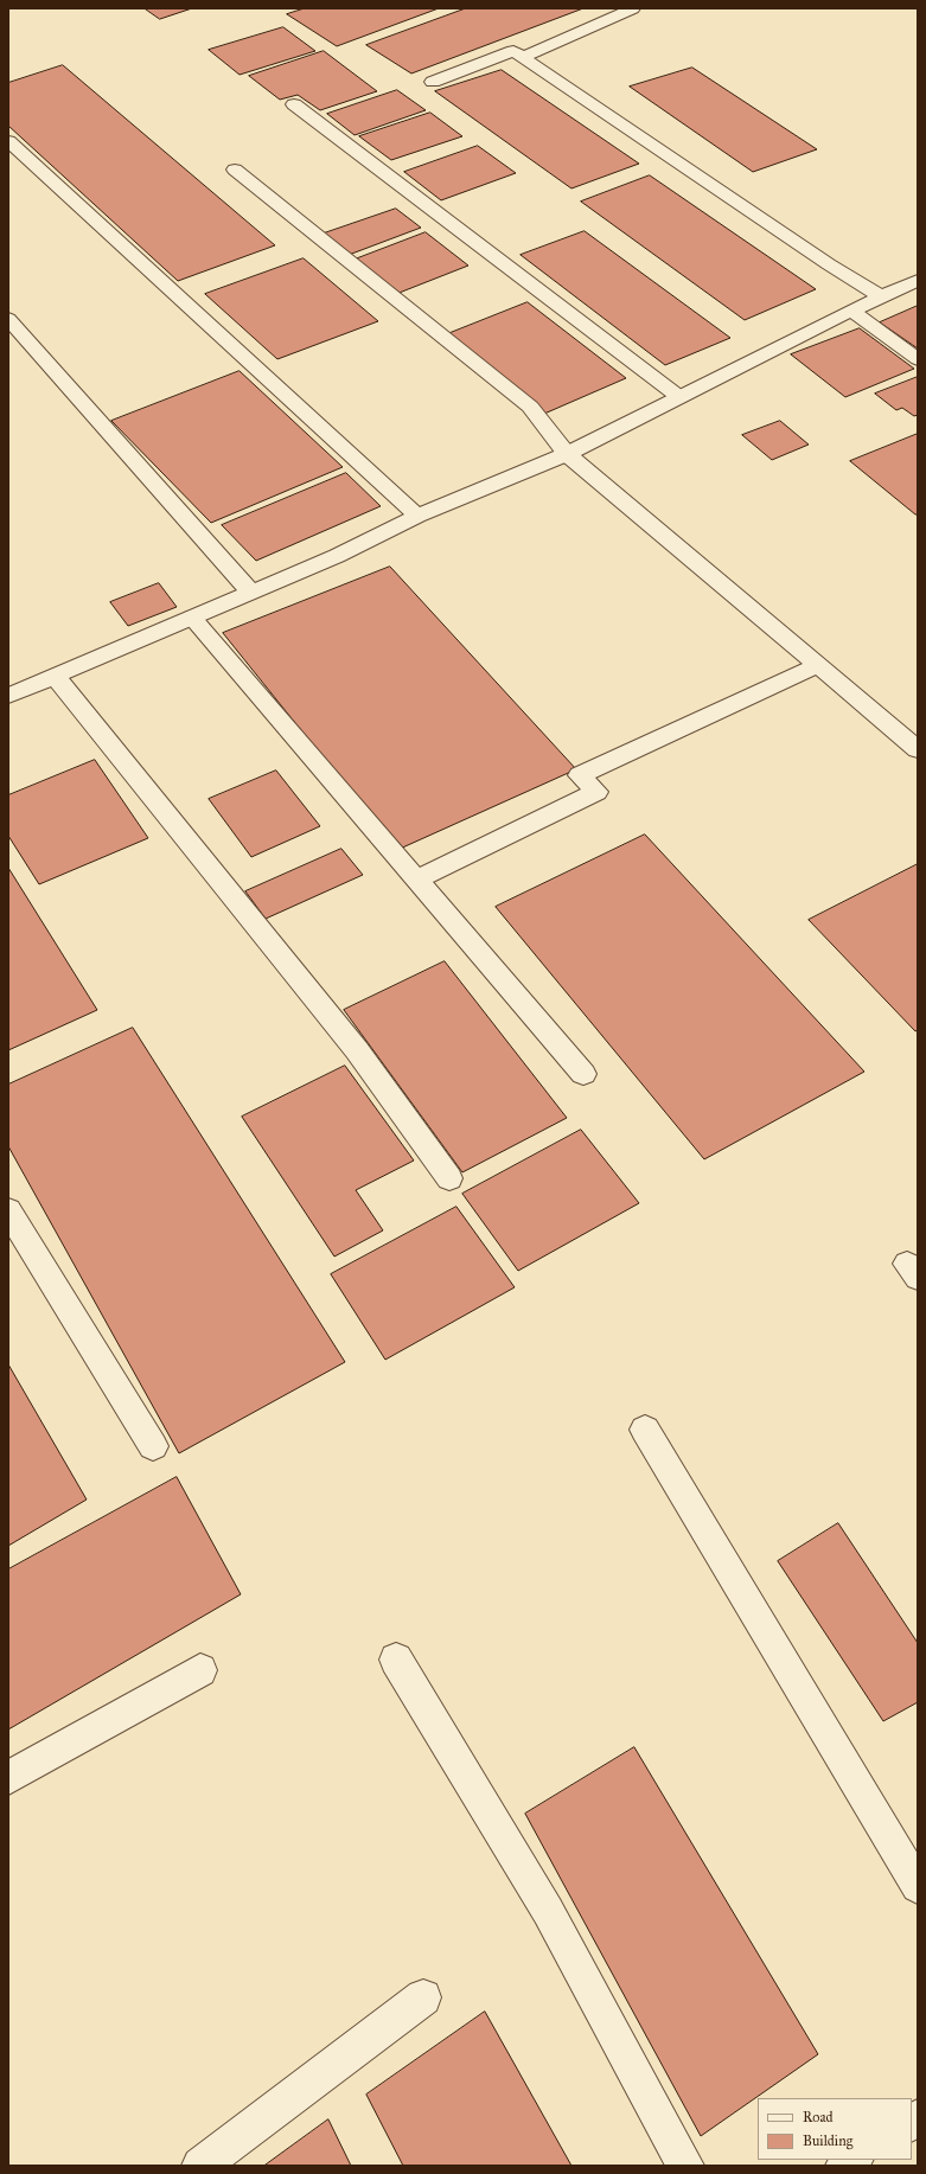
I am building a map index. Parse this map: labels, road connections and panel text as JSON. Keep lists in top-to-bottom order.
{
  "legend": ["Road", "Building"]
}
